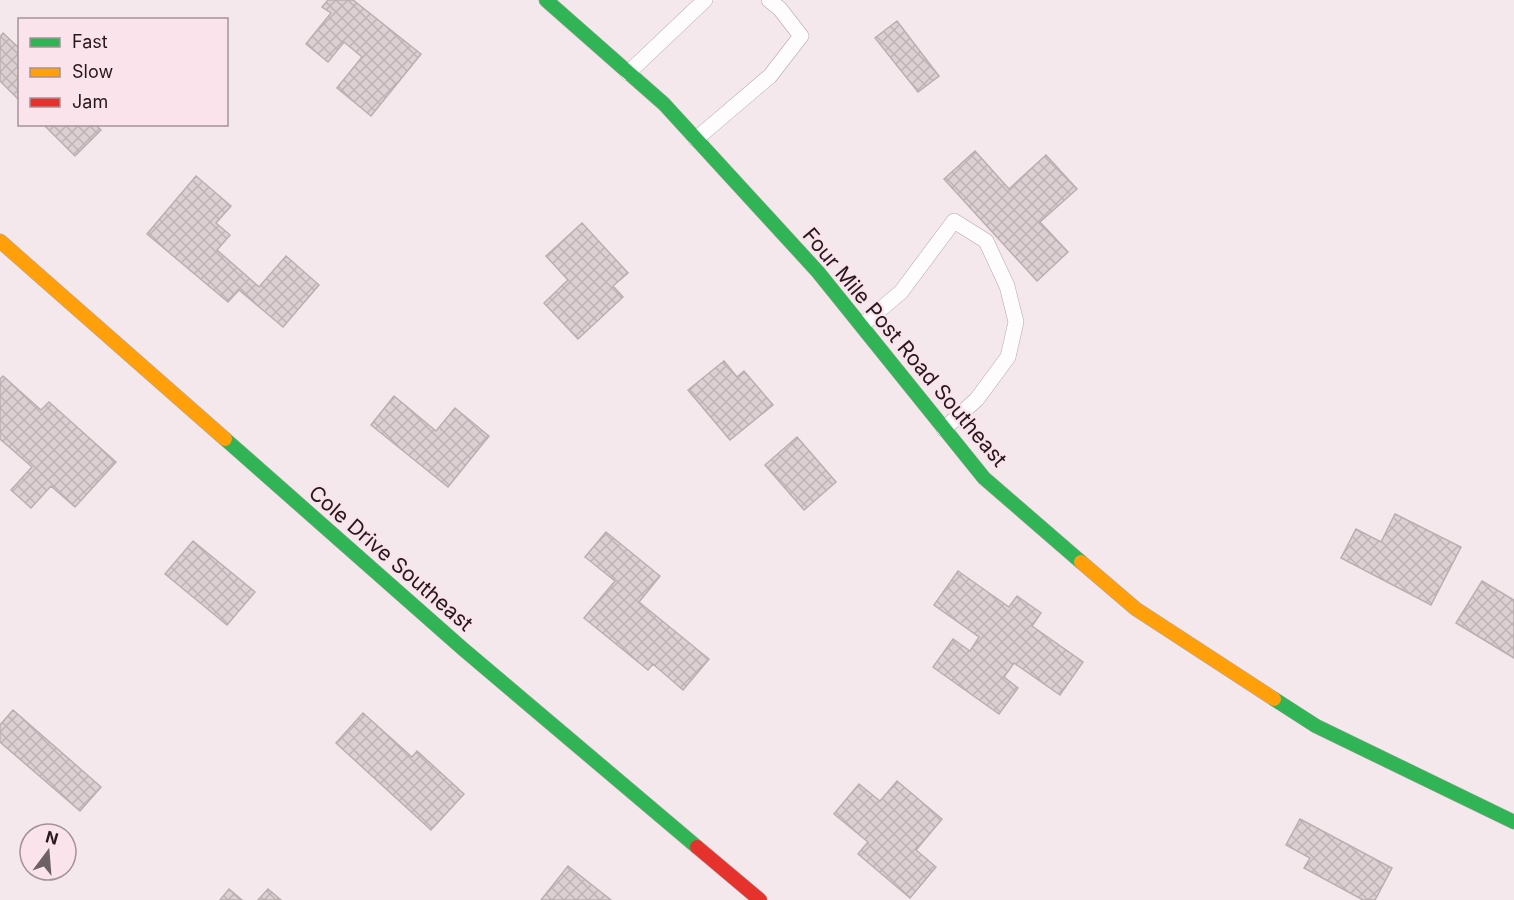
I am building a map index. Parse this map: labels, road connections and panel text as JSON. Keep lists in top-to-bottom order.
{
  "streets": {
    "main road": ["Four Mile Post Road Southeast", "Cole Drive Southeast"]
  },
  "legend": ["Fast", "Slow", "Jam"],
  "north": "top"
}
